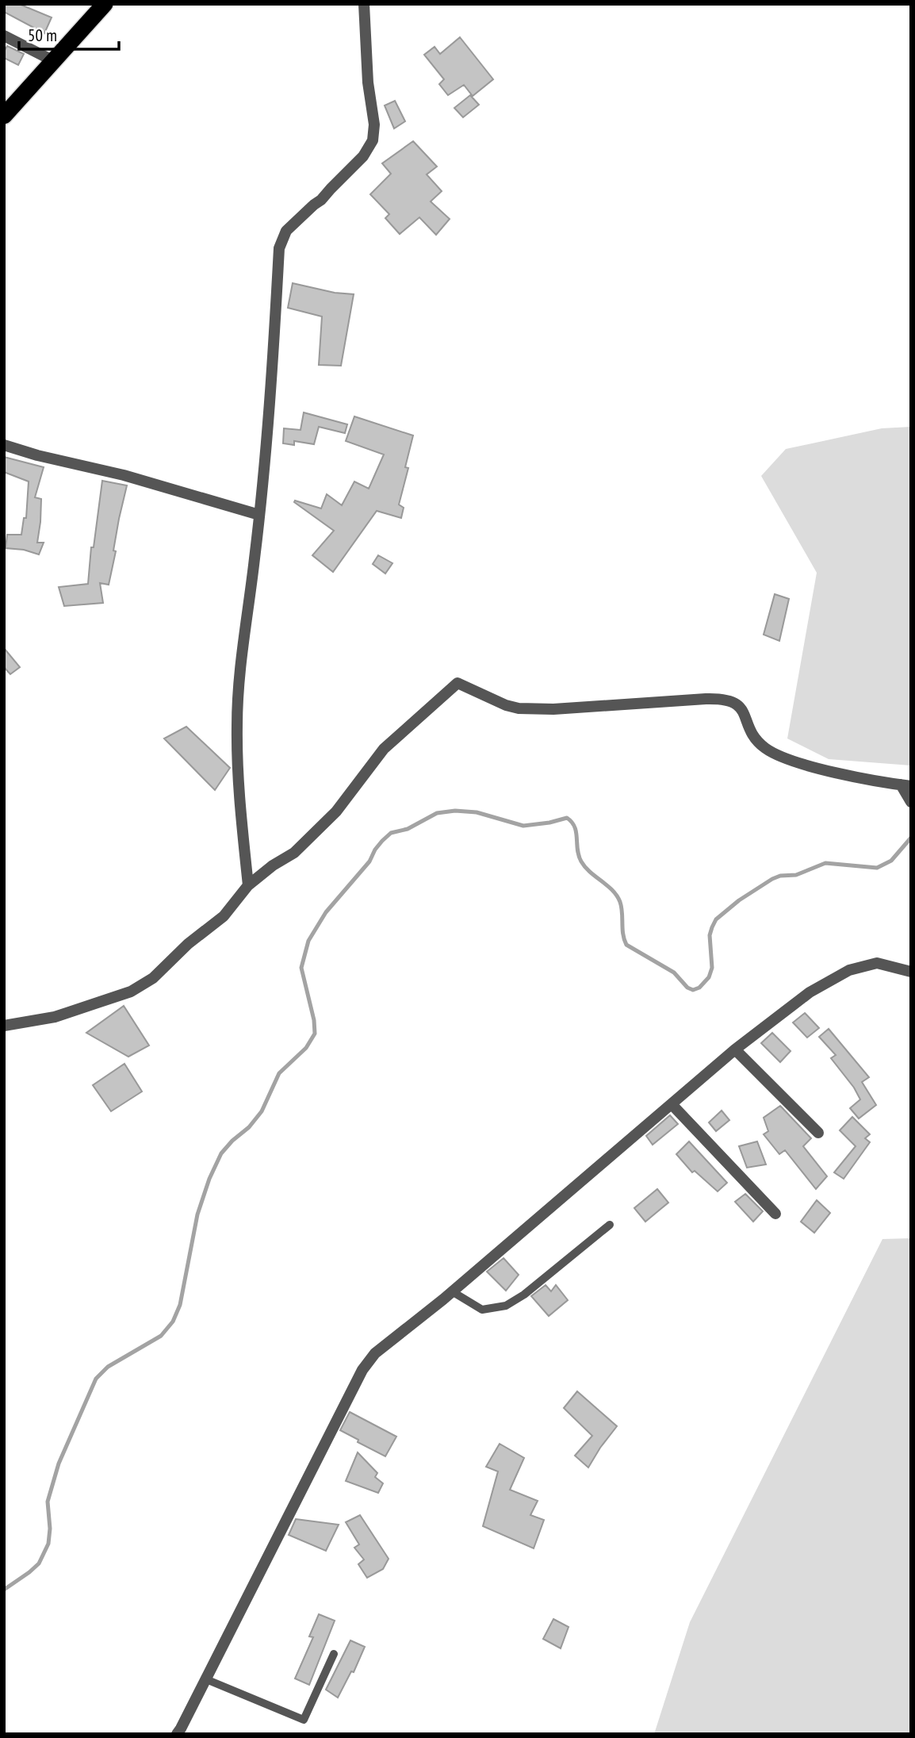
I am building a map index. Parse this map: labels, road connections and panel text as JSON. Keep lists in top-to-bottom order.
{
  "scale_bar": "50 m"
}
